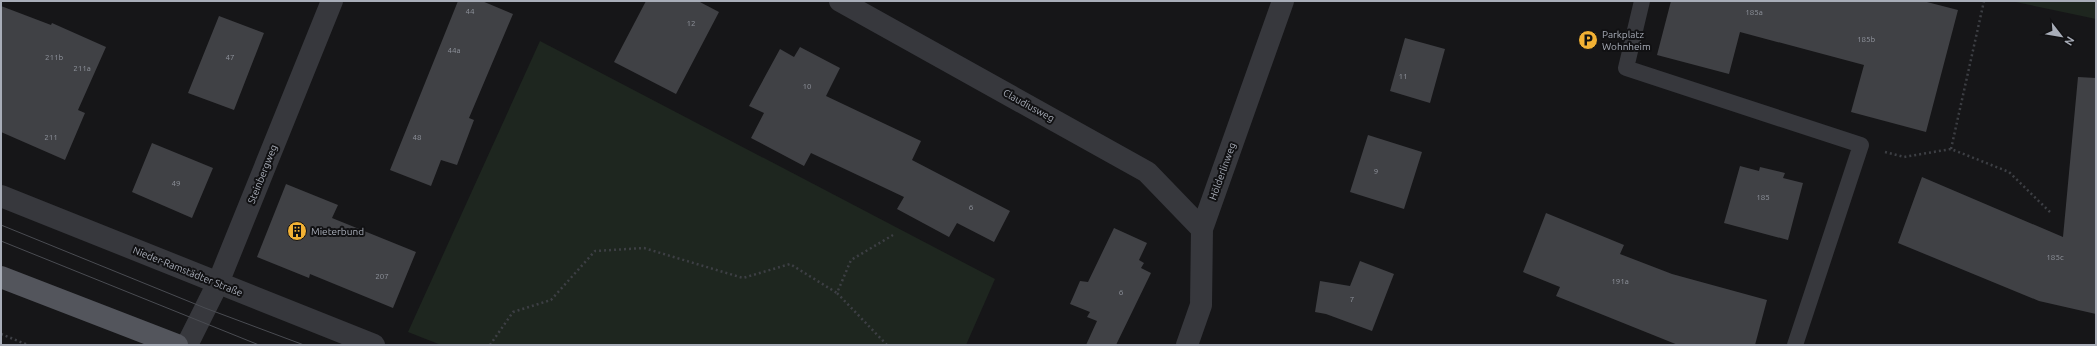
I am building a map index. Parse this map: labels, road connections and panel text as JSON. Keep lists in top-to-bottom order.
{
  "streets": {
    "street": [
      "Claudiusweg",
      "Hölderlinweg",
      "Steinbergweg",
      "Nieder-Ramstädter Straße"
    ]
  },
  "crossings": [
    ["Claudiusweg", "Hölderlinweg"],
    ["Steinbergweg", "Nieder-Ramstädter Straße"]
  ],
  "places": {
    "parking": ["Parkplatz Wohnheim"],
    "building": ["Mieterbund"]
  },
  "house_numbers": [
    "44",
    "185a",
    "12",
    "185b",
    "44a",
    "211b",
    "47",
    "211a",
    "11",
    "10",
    "211",
    "48",
    "9",
    "49",
    "185",
    "6",
    "185c",
    "207",
    "191a",
    "6",
    "7"
  ],
  "north": "bottom right"
}
